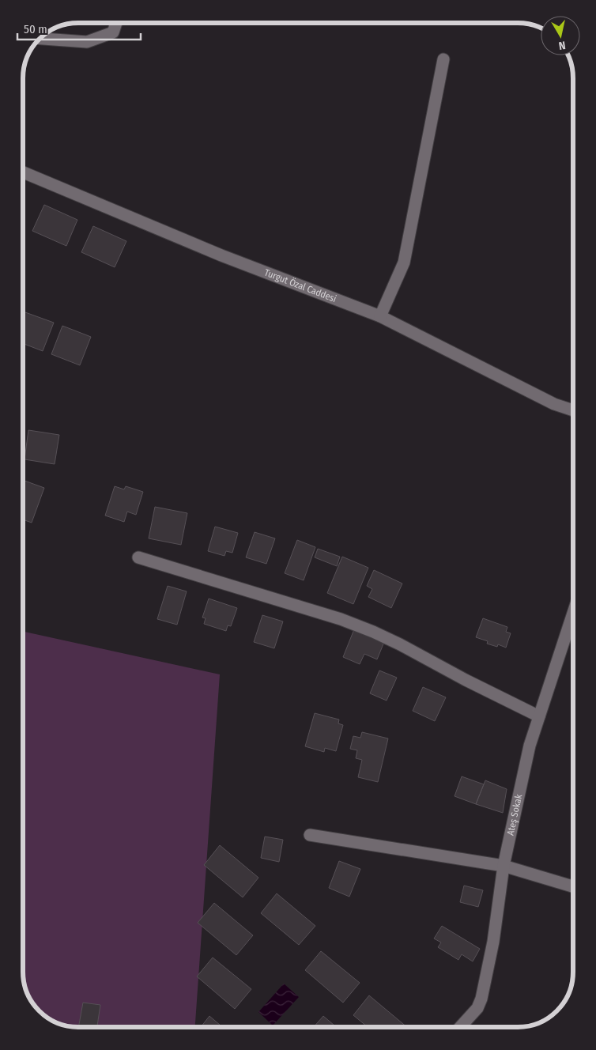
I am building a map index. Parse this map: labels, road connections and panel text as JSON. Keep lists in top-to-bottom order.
{
  "streets": {
    "street": ["Turgut Özal Caddesi", "Ateş Sokak"]
  },
  "scale_bar": "50 m",
  "north": "bottom"
}
